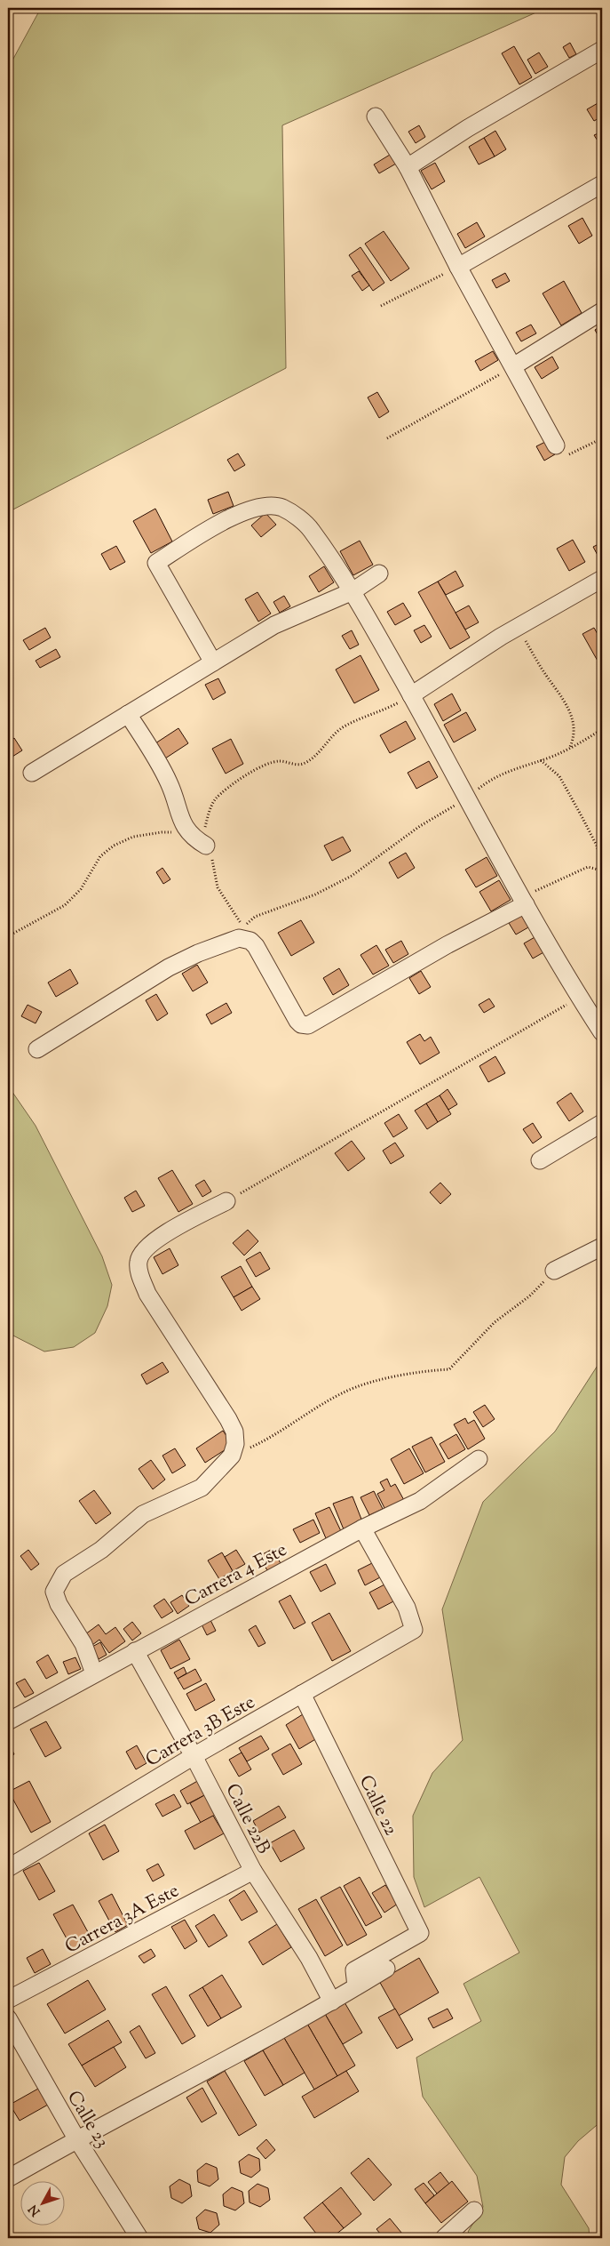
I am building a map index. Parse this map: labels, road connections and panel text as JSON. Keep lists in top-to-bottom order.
{
  "streets": {
    "street": [
      "Carrera 4 Este",
      "Carrera 3B Este",
      "Calle 22",
      "Calle 22B",
      "Carrera 3A Este",
      "Calle 23"
    ]
  },
  "crossings": [
    ["Carrera 4 Este", "Carrera 3B Este"],
    ["Carrera 4 Este", "Calle 22B"],
    ["Carrera 3B Este", "Calle 22"],
    ["Carrera 3B Este", "Calle 22B"],
    ["Calle 22B", "Carrera 3A Este"]
  ],
  "north": "bottom left"
}
